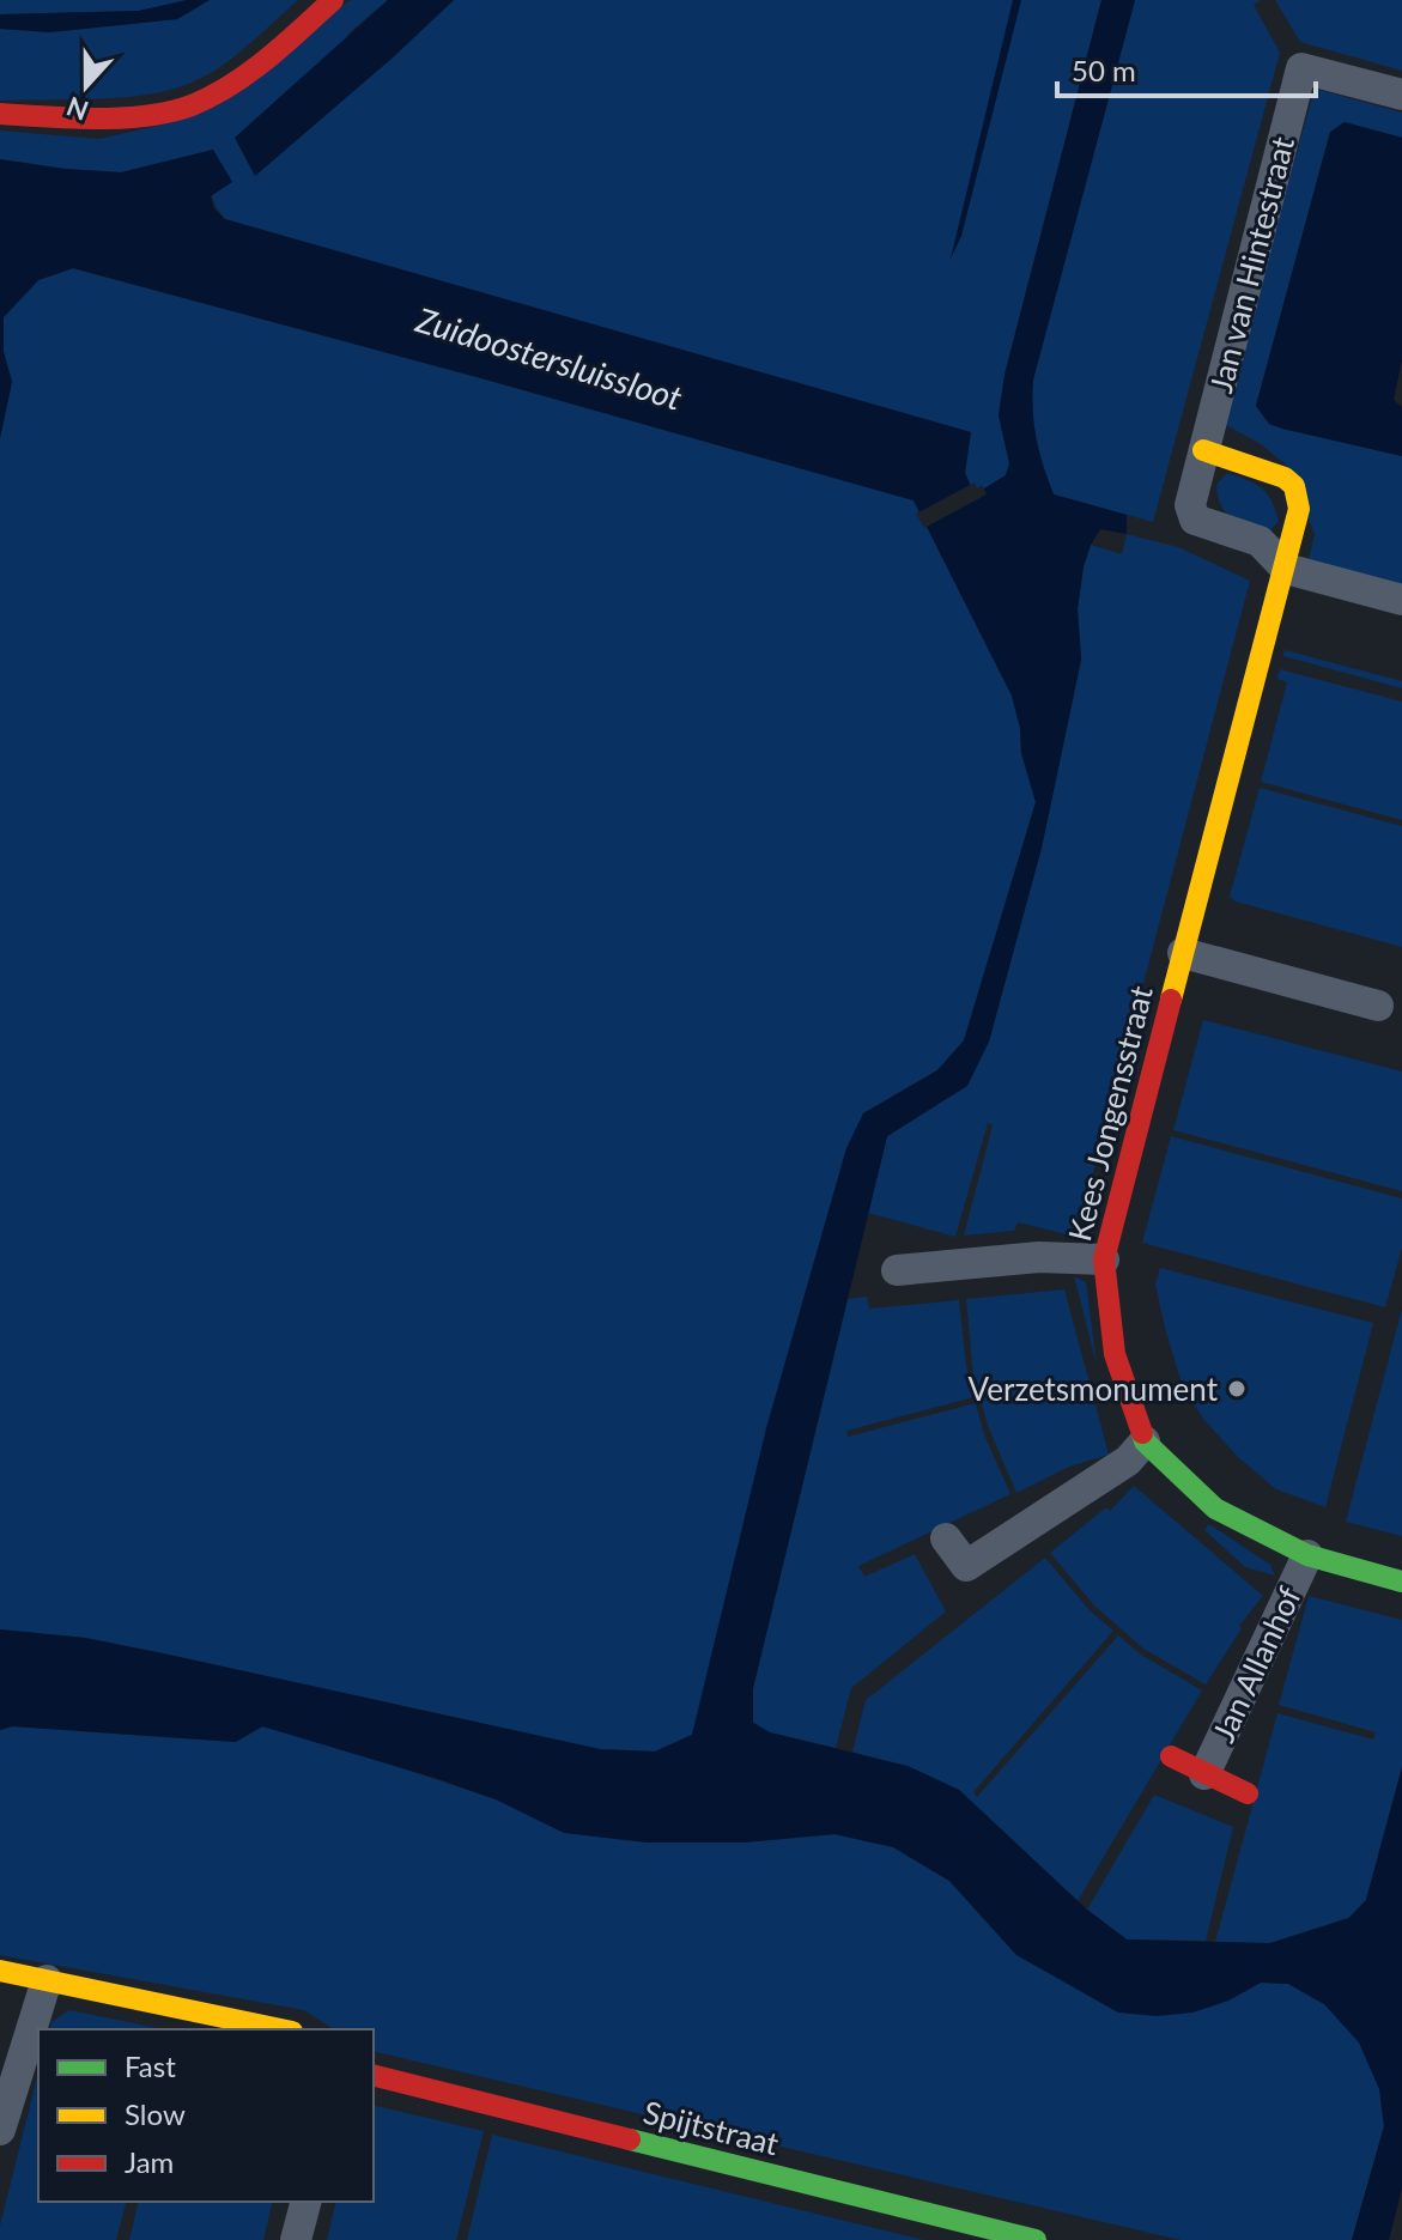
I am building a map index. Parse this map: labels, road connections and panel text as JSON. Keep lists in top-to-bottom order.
{
  "streets": {
    "street": [
      "Jan van Hintestraat",
      "Kees Jongensstraat",
      "Jan Allanhof",
      "Spijtstraat"
    ]
  },
  "crossings": [
    ["Jan van Hintestraat", "Kees Jongensstraat"],
    ["Kees Jongensstraat", "Jan Allanhof"]
  ],
  "water": ["Zuidoostersluissloot"],
  "places": ["Verzetsmonument"],
  "legend": ["Fast", "Slow", "Jam"],
  "scale_bar": "50 m",
  "north": "bottom"
}
